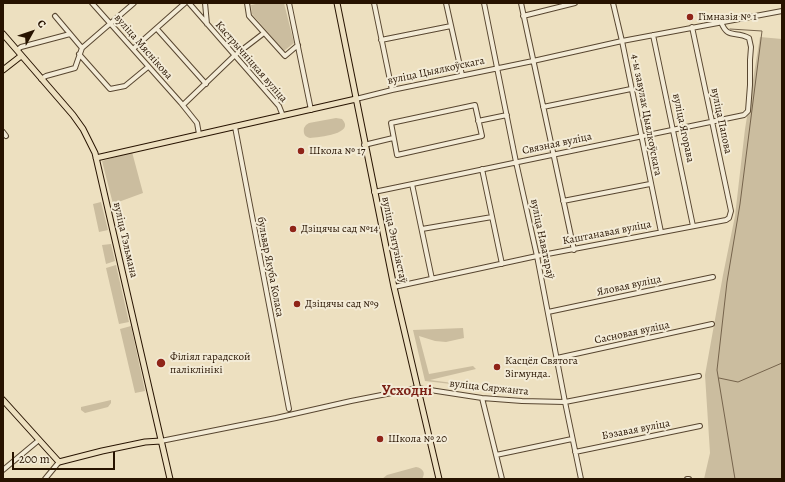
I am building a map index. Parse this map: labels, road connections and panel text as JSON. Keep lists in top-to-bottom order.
{
  "streets": {
    "main road": ["вуліца Цыялкоўскага", "вуліца Тэльмана", "вуліца Энтузіястаў"],
    "street": [
      "вуліца Мяснікова",
      "Кастрычніцкая вуліца",
      "4-ы завулак Цыялкоўскага",
      "вуліца Папова",
      "вуліца Ягорава",
      "Связная вуліца",
      "Каштанавая вуліца",
      "вуліца Наватараў",
      "бульвар Якуба Коласа",
      "Яловая вуліца",
      "Сасновая вуліца",
      "вуліца Сяржанта",
      "Бэзавая вуліца"
    ]
  },
  "crossings": [
    ["вуліца Мяснікова", "вуліца Цыялкоўскага"],
    ["Кастрычніцкая вуліца", "вуліца Цыялкоўскага"],
    ["вуліца Цыялкоўскага", "4-ы завулак Цыялкоўскага"],
    ["вуліца Цыялкоўскага", "вуліца Папова"],
    ["вуліца Цыялкоўскага", "вуліца Ягорава"],
    ["вуліца Цыялкоўскага", "Связная вуліца"],
    ["вуліца Цыялкоўскага", "вуліца Наватараў"],
    ["вуліца Цыялкоўскага", "вуліца Тэльмана"],
    ["вуліца Цыялкоўскага", "вуліца Энтузіястаў"],
    ["вуліца Цыялкоўскага", "бульвар Якуба Коласа"],
    ["4-ы завулак Цыялкоўскага", "Связная вуліца"],
    ["4-ы завулак Цыялкоўскага", "Каштанавая вуліца"],
    ["вуліца Папова", "Связная вуліца"],
    ["вуліца Папова", "Каштанавая вуліца"],
    ["вуліца Ягорава", "Связная вуліца"],
    ["вуліца Ягорава", "Каштанавая вуліца"],
    ["Связная вуліца", "вуліца Наватараў"],
    ["Связная вуліца", "вуліца Энтузіястаў"],
    ["Каштанавая вуліца", "вуліца Наватараў"],
    ["Каштанавая вуліца", "вуліца Энтузіястаў"],
    ["вуліца Наватараў", "Яловая вуліца"],
    ["вуліца Наватараў", "Сасновая вуліца"],
    ["вуліца Наватараў", "вуліца Сяржанта"],
    ["вуліца Наватараў", "Бэзавая вуліца"],
    ["вуліца Тэльмана", "вуліца Сяржанта"],
    ["вуліца Энтузіястаў", "вуліца Сяржанта"]
  ],
  "districts": ["Усходні"],
  "places": [
    "Гімназія № 1",
    "Школа № 17",
    "Дзіцячы сад №14",
    "Дзіцячы сад №9",
    "Філіял гарадской паліклінікі",
    "Касцёл Святога Зігмунда.",
    "Школа № 20"
  ],
  "scale_bar": "200 m",
  "north": "top right"
}
